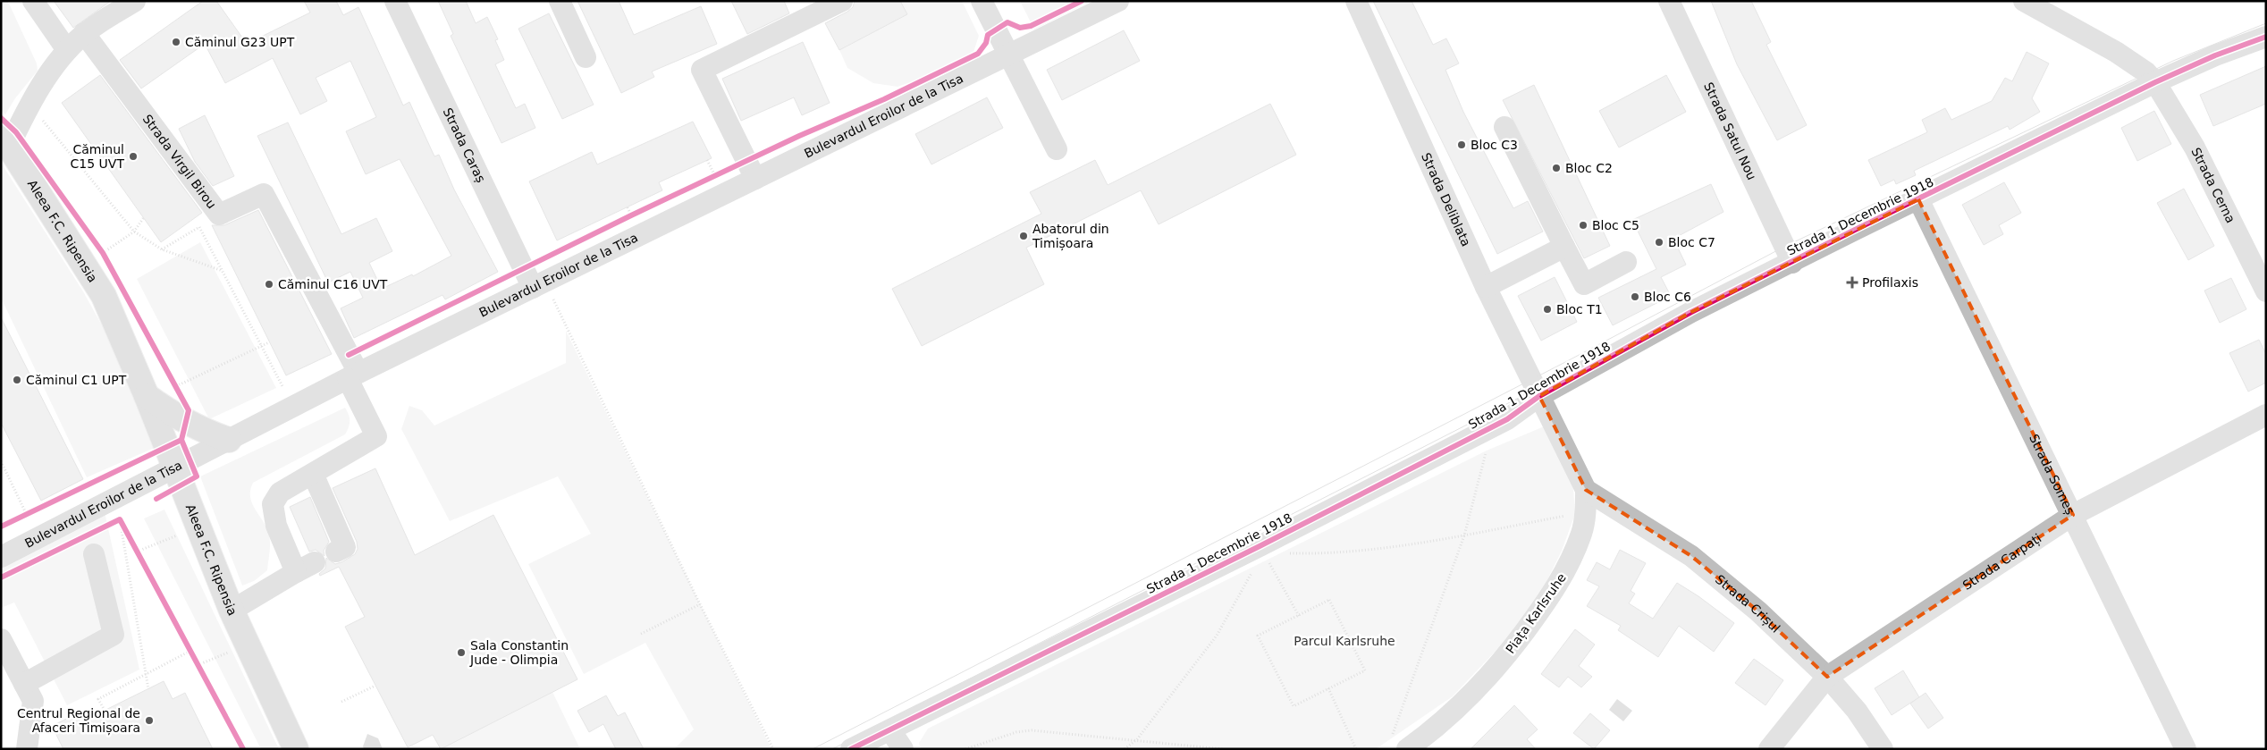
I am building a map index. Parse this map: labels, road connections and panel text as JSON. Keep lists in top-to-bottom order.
{
  "streets": {
    "main road": ["Aleea F.C. Ripensia"],
    "street": [
      "Bulevardul Eroilor de la Tisa",
      "Strada Satul Nou",
      "Strada Caraș",
      "Strada Virgil Birou",
      "Strada Cerna",
      "Strada Deliblata",
      "Strada 1 Decembrie 1918",
      "Strada Someș",
      "Strada Carpați",
      "Strada Crișul",
      "Piața Karlsruhe"
    ]
  },
  "crossings": [
    ["Bulevardul Eroilor de la Tisa", "Strada Caraș"],
    ["Bulevardul Eroilor de la Tisa", "Strada Virgil Birou"],
    ["Bulevardul Eroilor de la Tisa", "Aleea F.C. Ripensia"],
    ["Strada Satul Nou", "Strada 1 Decembrie 1918"],
    ["Strada Cerna", "Strada 1 Decembrie 1918"],
    ["Strada Deliblata", "Strada 1 Decembrie 1918"],
    ["Strada Deliblata", "Piața Karlsruhe"],
    ["Strada 1 Decembrie 1918", "Strada Someș"],
    ["Strada 1 Decembrie 1918", "Piața Karlsruhe"],
    ["Strada Someș", "Strada Carpați"],
    ["Strada Carpați", "Strada Crișul"],
    ["Strada Crișul", "Piața Karlsruhe"]
  ],
  "parks": ["Parcul Karlsruhe"],
  "places": {
    "other": [
      "Căminul G23 UPT",
      "Bloc C3",
      "Căminul C15 UVT",
      "Bloc C2",
      "Bloc C5",
      "Abatorul din Timișoara",
      "Bloc C7",
      "Căminul C16 UVT",
      "Bloc C6",
      "Bloc T1",
      "Căminul C1 UPT",
      "Sala Constantin Jude - Olimpia",
      "Centrul Regional de Afaceri Timișoara"
    ],
    "health": ["Profilaxis"]
  }
}
